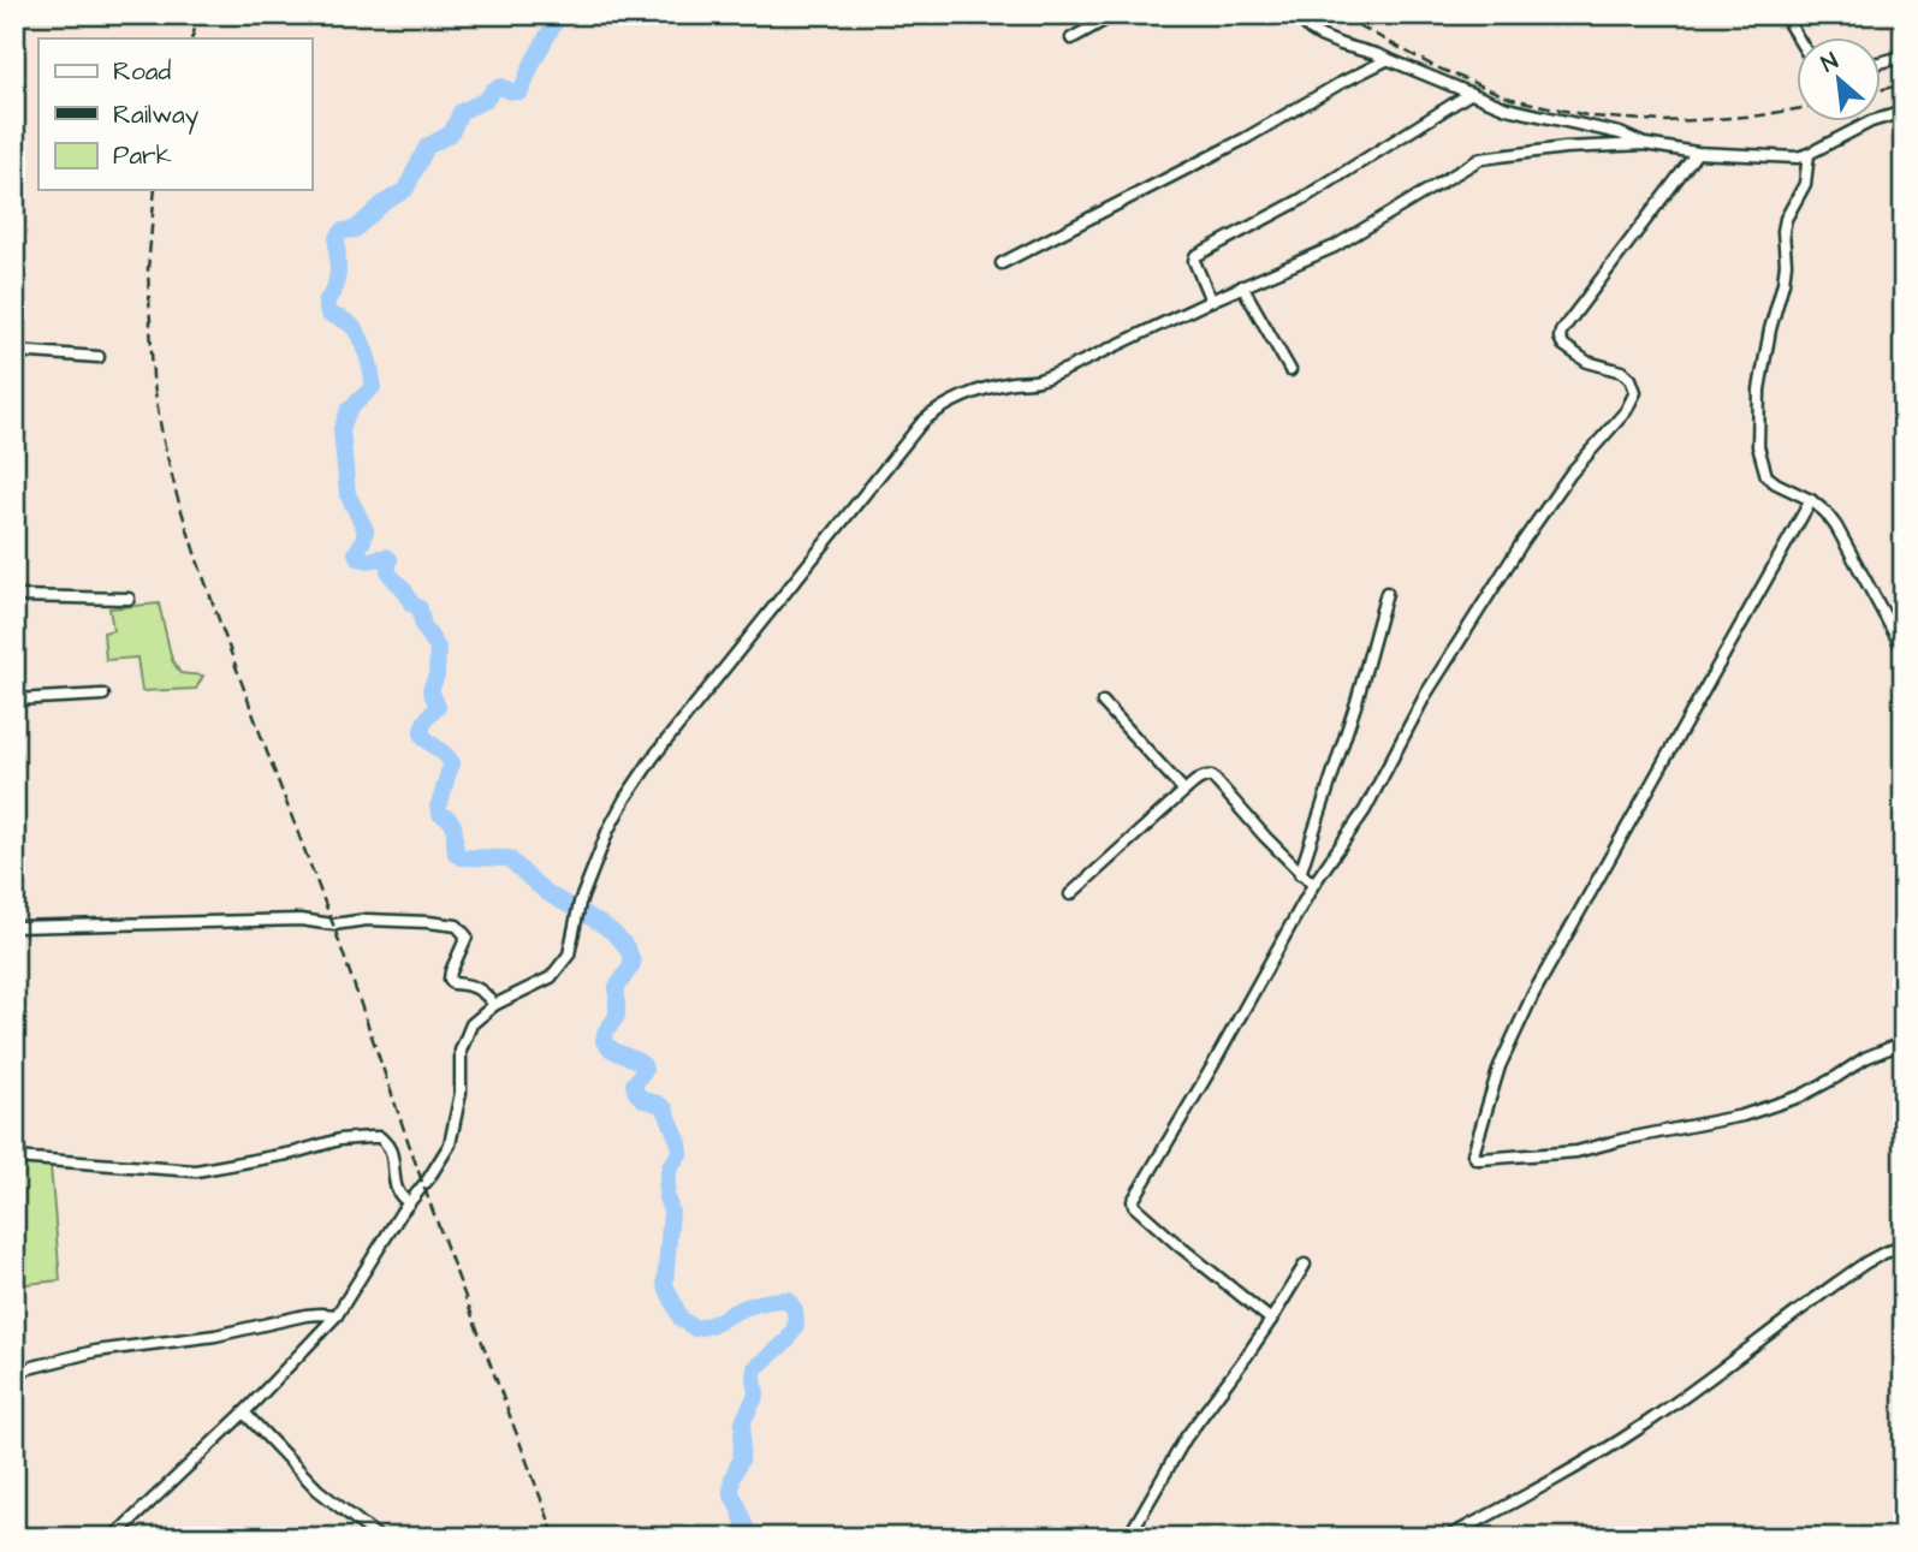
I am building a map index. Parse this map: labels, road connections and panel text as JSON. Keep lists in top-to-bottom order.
{
  "legend": ["Road", "Railway", "Park"],
  "north": "top left"
}
